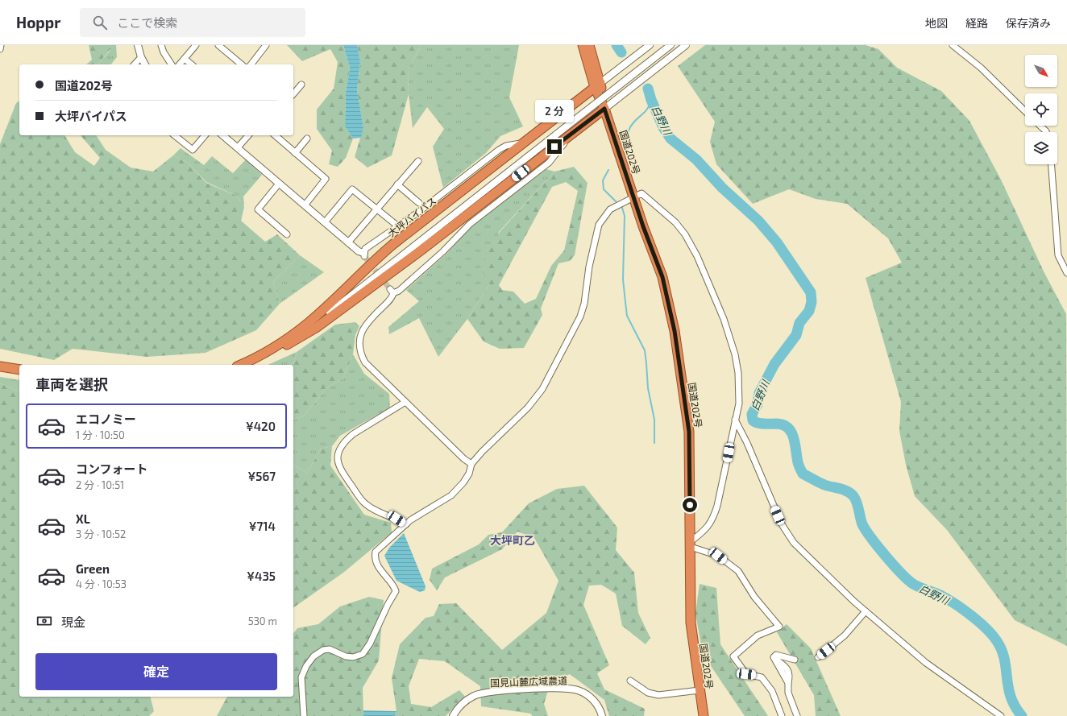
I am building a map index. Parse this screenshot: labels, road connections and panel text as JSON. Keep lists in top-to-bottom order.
{
  "streets": {
    "highway": ["国道202号", "大坪バイパス"],
    "street": ["国見山麓広域農道"]
  },
  "crossings": [
    ["国道202号", "大坪バイパス"]
  ],
  "districts": ["大坪町乙"],
  "water": ["白野川"],
  "north": "bottom right",
  "page": {
    "header": "Hoppr",
    "search": "ここで検索",
    "nav": ["地図", "経路", "保存済み"],
    "banner": ["国道202号", "大坪バイパス"],
    "bubble": "2 分",
    "heading": "車両を選択",
    "list": [
      {
        "name": "エコノミー",
        "note": "1 分 · 10:50",
        "value": "¥420"
      },
      {
        "name": "コンフォート",
        "note": "2 分 · 10:51",
        "value": "¥567"
      },
      {
        "name": "XL",
        "note": "3 分 · 10:52",
        "value": "¥714"
      },
      {
        "name": "Green",
        "note": "4 分 · 10:53",
        "value": "¥435"
      }
    ],
    "pay": ["現金", "530 m"],
    "buttons": "確定"
  }
}
